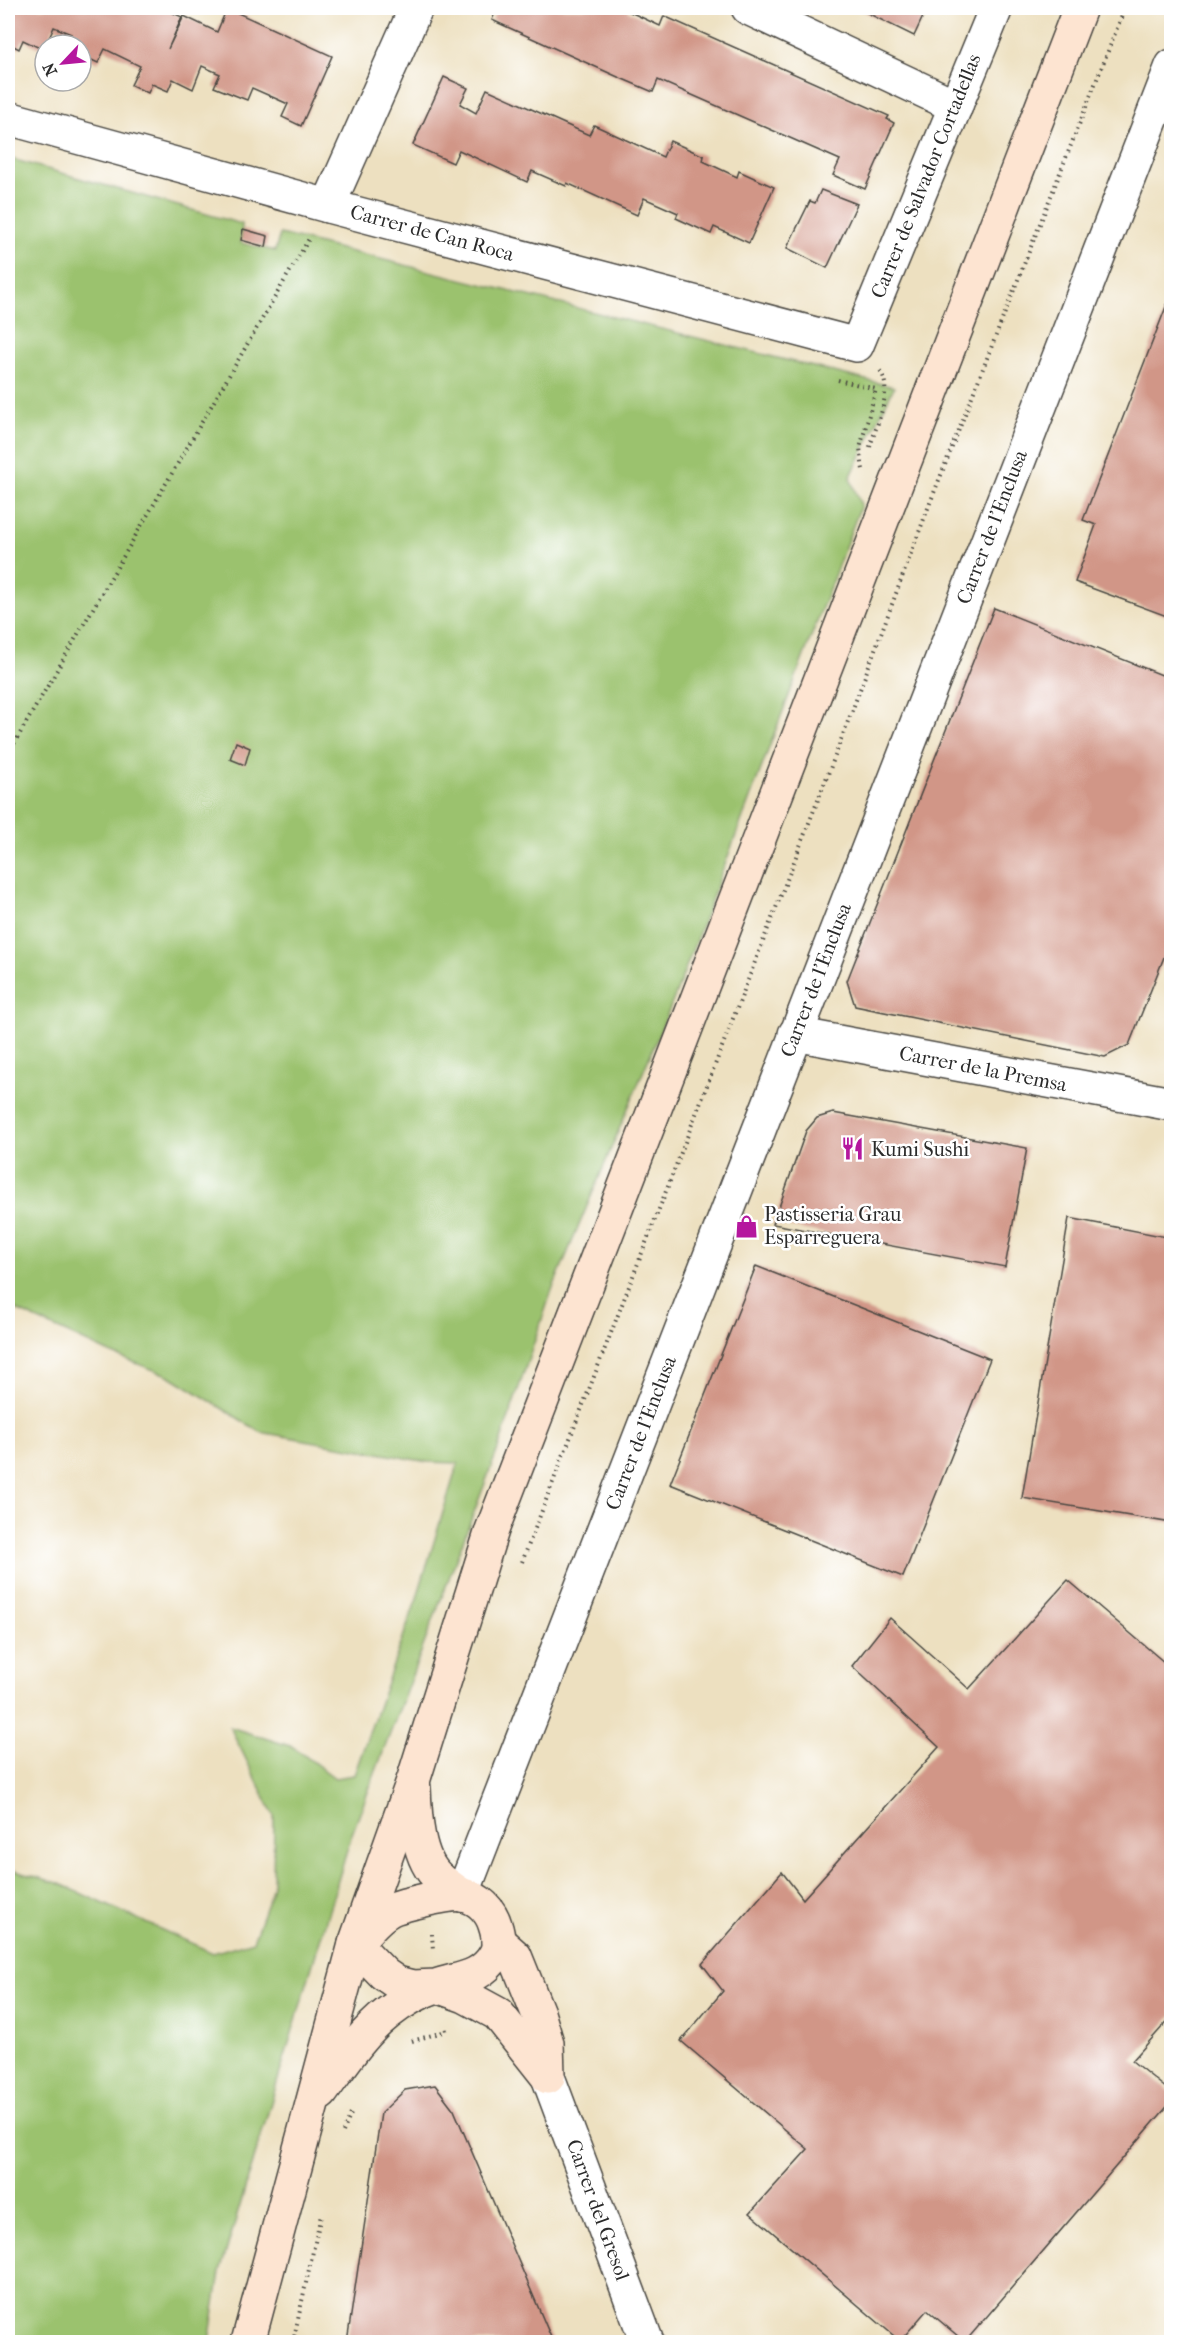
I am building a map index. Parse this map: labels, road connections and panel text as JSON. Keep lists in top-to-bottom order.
{
  "streets": {
    "street": [
      "Carrer de Salvador Cortadellas",
      "Carrer de Can Roca",
      "Carrer de l'Enclusa",
      "Carrer de la Premsa",
      "Carrer del Gresol"
    ]
  },
  "crossings": [
    ["Carrer de Salvador Cortadellas", "Carrer de Can Roca"],
    ["Carrer de l'Enclusa", "Carrer de la Premsa"]
  ],
  "places": {
    "restaurant": ["Kumi Sushi"],
    "shop": ["Pastisseria Grau Esparreguera"]
  },
  "north": "bottom left"
}
